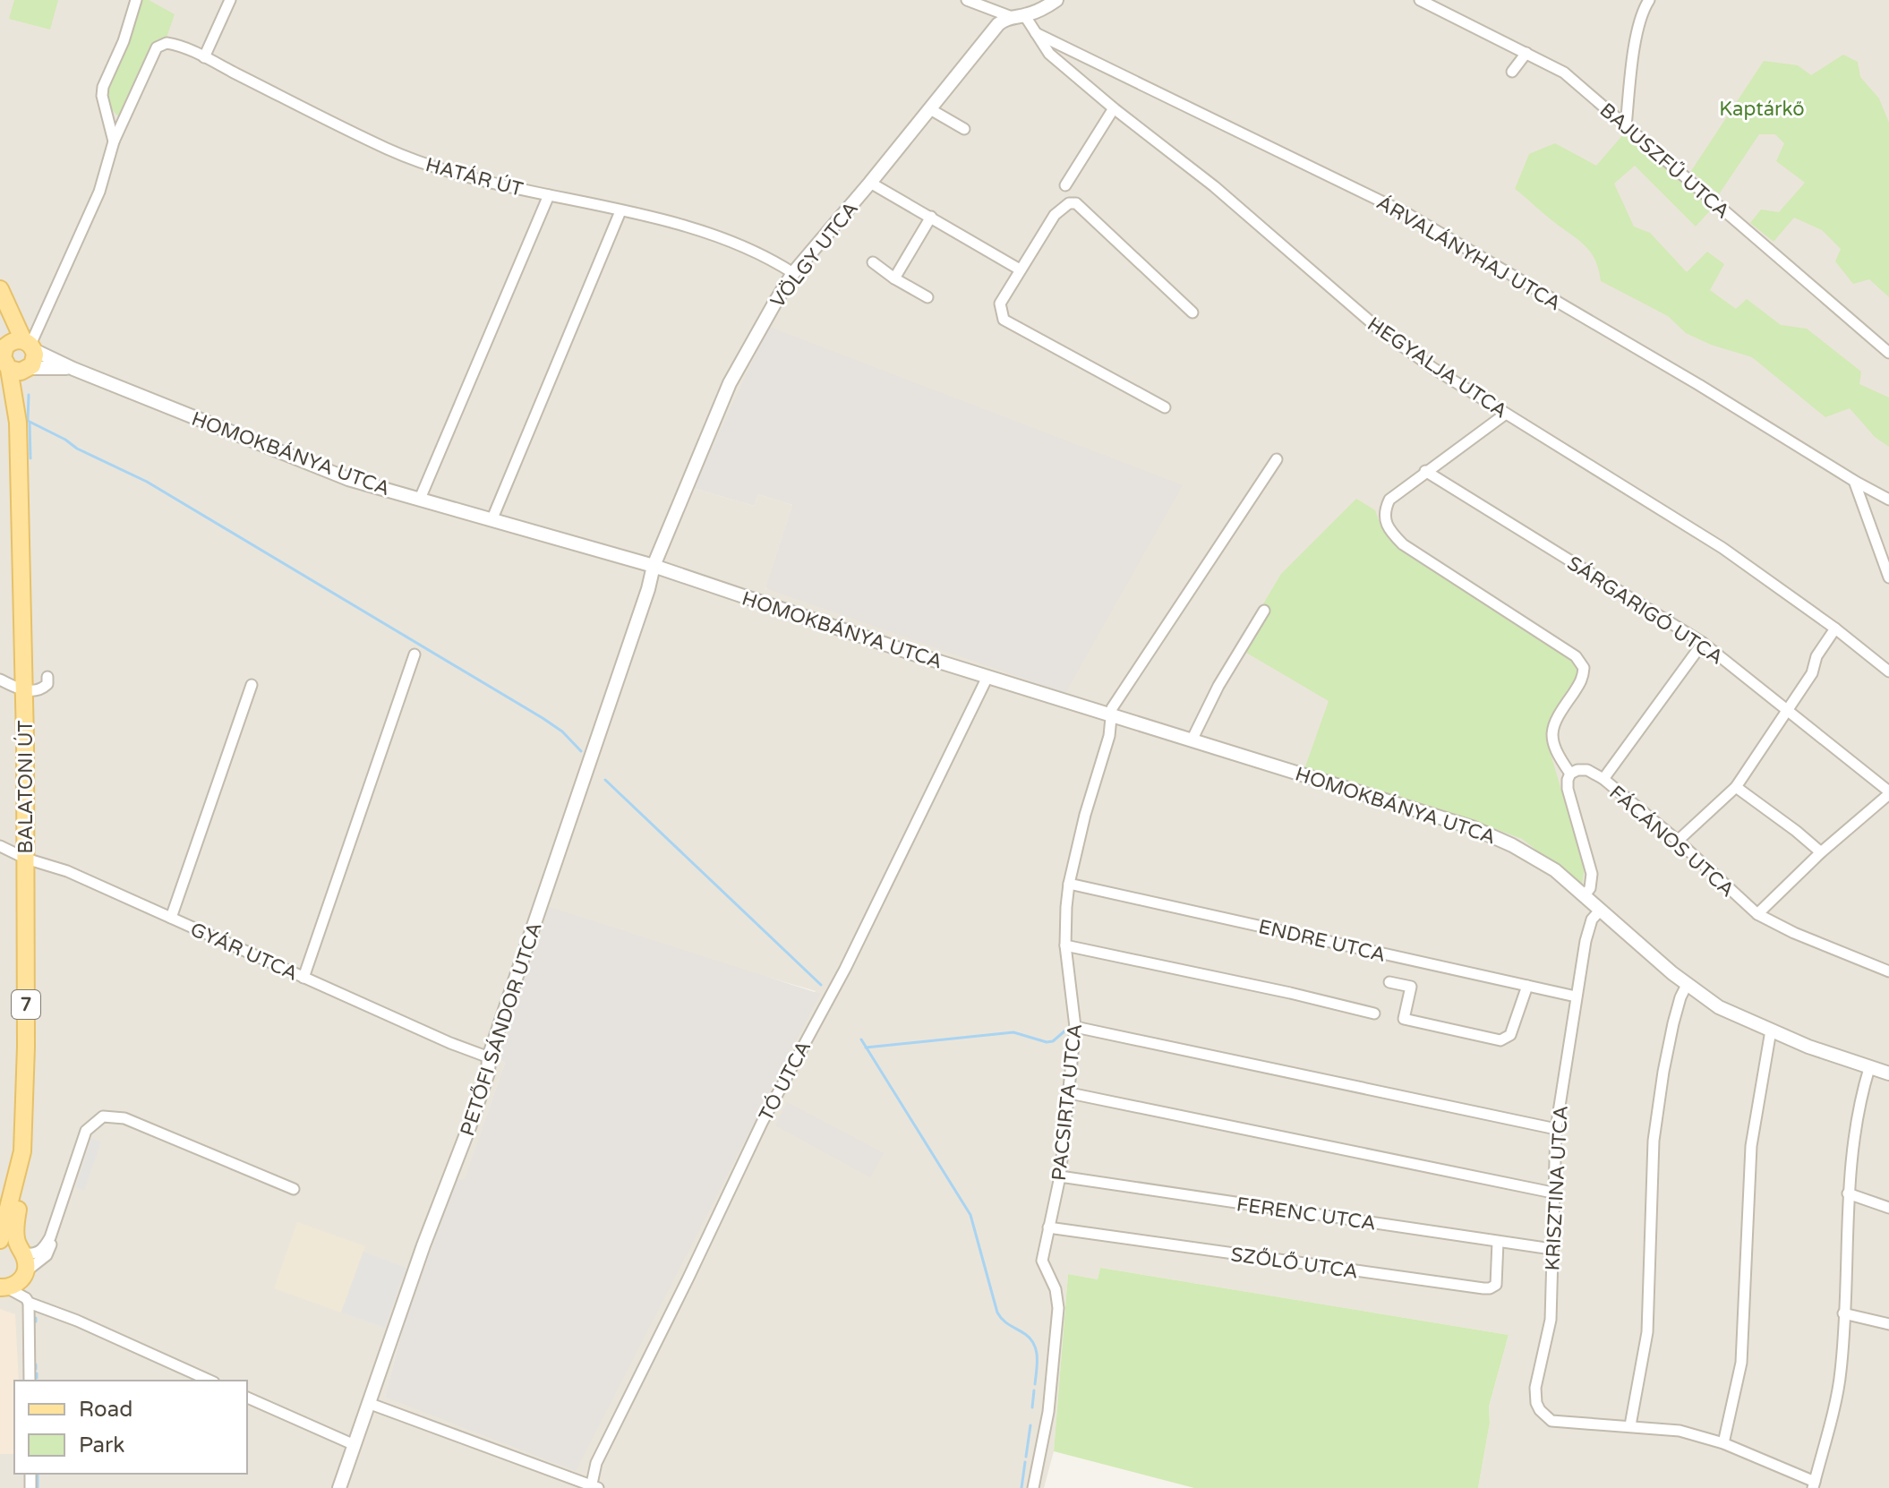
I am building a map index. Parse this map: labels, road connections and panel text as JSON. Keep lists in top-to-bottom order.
{
  "streets": {
    "main road": ["BALATONI ÚT", "7"],
    "street": [
      "BAJUSZFŰ UTCA",
      "HATÁR ÚT",
      "ÁRVALÁNYHAJ UTCA",
      "VÖLGY UTCA",
      "HEGYALJA UTCA",
      "HOMOKBÁNYA UTCA",
      "SÁRGARIGÓ UTCA",
      "FÁCÁNOS UTCA",
      "ENDRE UTCA",
      "GYÁR UTCA",
      "PETŐFI SÁNDOR UTCA",
      "TÓ UTCA",
      "PACSIRTA UTCA",
      "KRISZTINA UTCA",
      "FERENC UTCA",
      "SZŐLŐ UTCA"
    ]
  },
  "crossings": [
    ["HATÁR ÚT", "VÖLGY UTCA"],
    ["ÁRVALÁNYHAJ UTCA", "HEGYALJA UTCA"],
    ["VÖLGY UTCA", "HEGYALJA UTCA"],
    ["VÖLGY UTCA", "HOMOKBÁNYA UTCA"],
    ["VÖLGY UTCA", "PETŐFI SÁNDOR UTCA"],
    ["HOMOKBÁNYA UTCA", "BALATONI ÚT"],
    ["HOMOKBÁNYA UTCA", "7"],
    ["HOMOKBÁNYA UTCA", "PETŐFI SÁNDOR UTCA"],
    ["HOMOKBÁNYA UTCA", "TÓ UTCA"],
    ["HOMOKBÁNYA UTCA", "PACSIRTA UTCA"],
    ["HOMOKBÁNYA UTCA", "KRISZTINA UTCA"],
    ["BALATONI ÚT", "GYÁR UTCA"],
    ["BALATONI ÚT", "7"],
    ["ENDRE UTCA", "PACSIRTA UTCA"],
    ["ENDRE UTCA", "KRISZTINA UTCA"],
    ["GYÁR UTCA", "PETŐFI SÁNDOR UTCA"],
    ["PACSIRTA UTCA", "FERENC UTCA"],
    ["PACSIRTA UTCA", "SZŐLŐ UTCA"],
    ["KRISZTINA UTCA", "FERENC UTCA"],
    ["FERENC UTCA", "SZŐLŐ UTCA"]
  ],
  "parks": ["Kaptárkő"],
  "legend": ["Road", "Park"]
}
